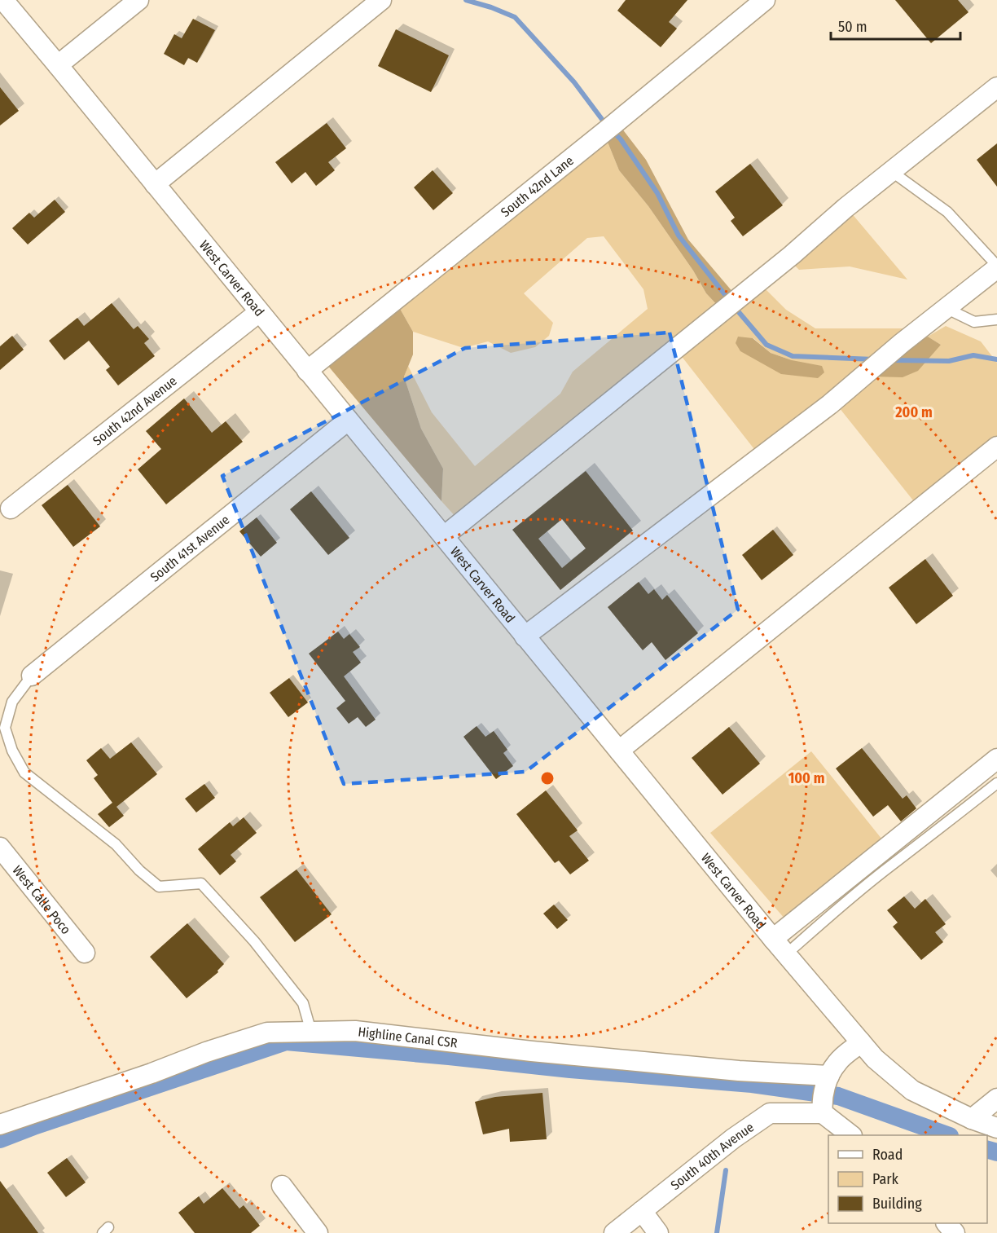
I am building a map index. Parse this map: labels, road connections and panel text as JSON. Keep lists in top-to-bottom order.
{
  "streets": {
    "street": [
      "South 42nd Lane",
      "West Carver Road",
      "South 42nd Avenue",
      "South 41st Avenue",
      "West Calle Poco",
      "Highline Canal CSR",
      "South 40th Avenue"
    ]
  },
  "crossings": [
    ["South 42nd Lane", "West Carver Road"],
    ["West Carver Road", "South 42nd Avenue"],
    ["West Carver Road", "South 41st Avenue"]
  ],
  "legend": ["Road", "Park", "Building"],
  "scale_bar": "50 m",
  "rings": ["200 m", "100 m"]
}
